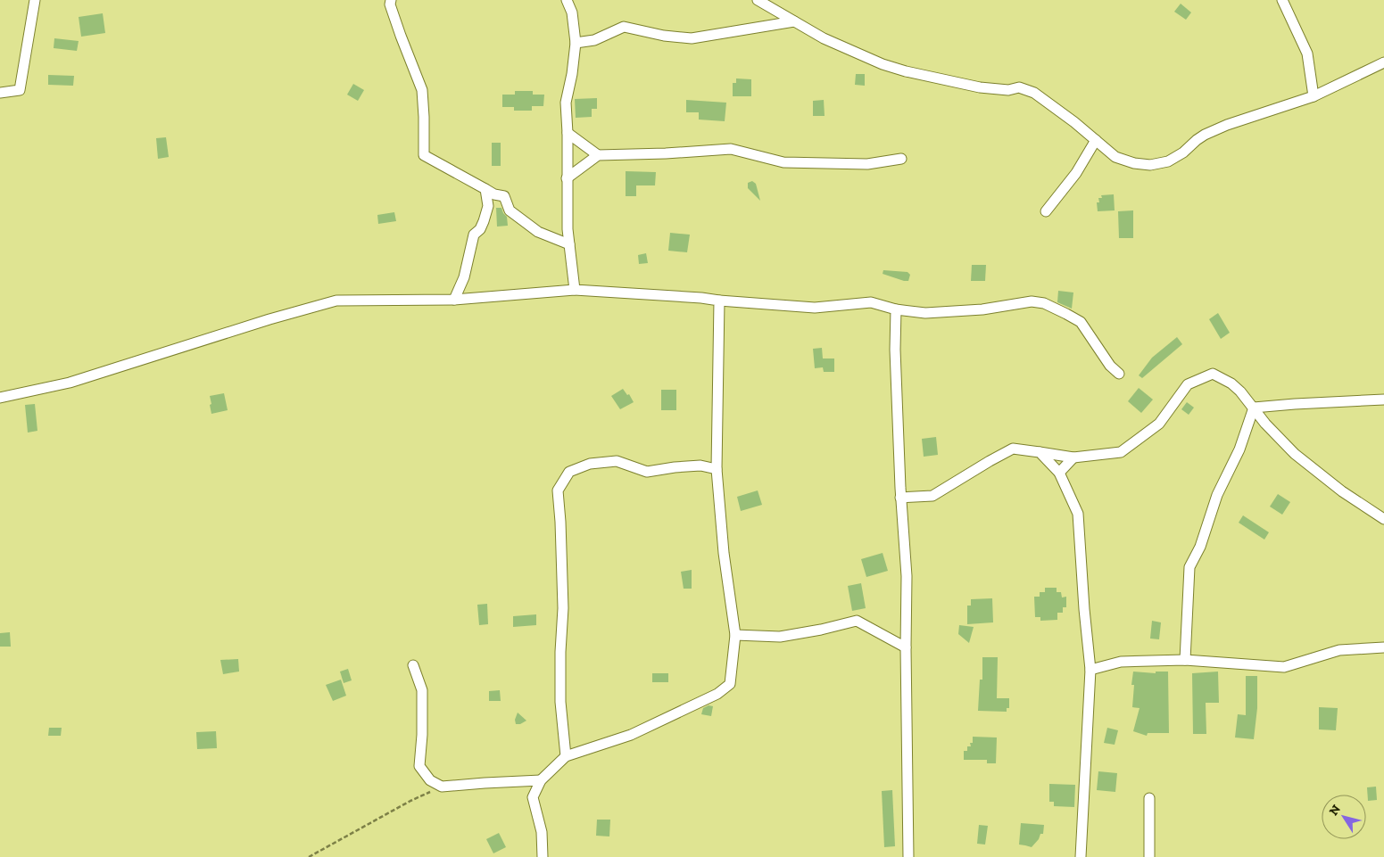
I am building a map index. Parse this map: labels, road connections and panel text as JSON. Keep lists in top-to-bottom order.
{
  "north": "top left"
}
